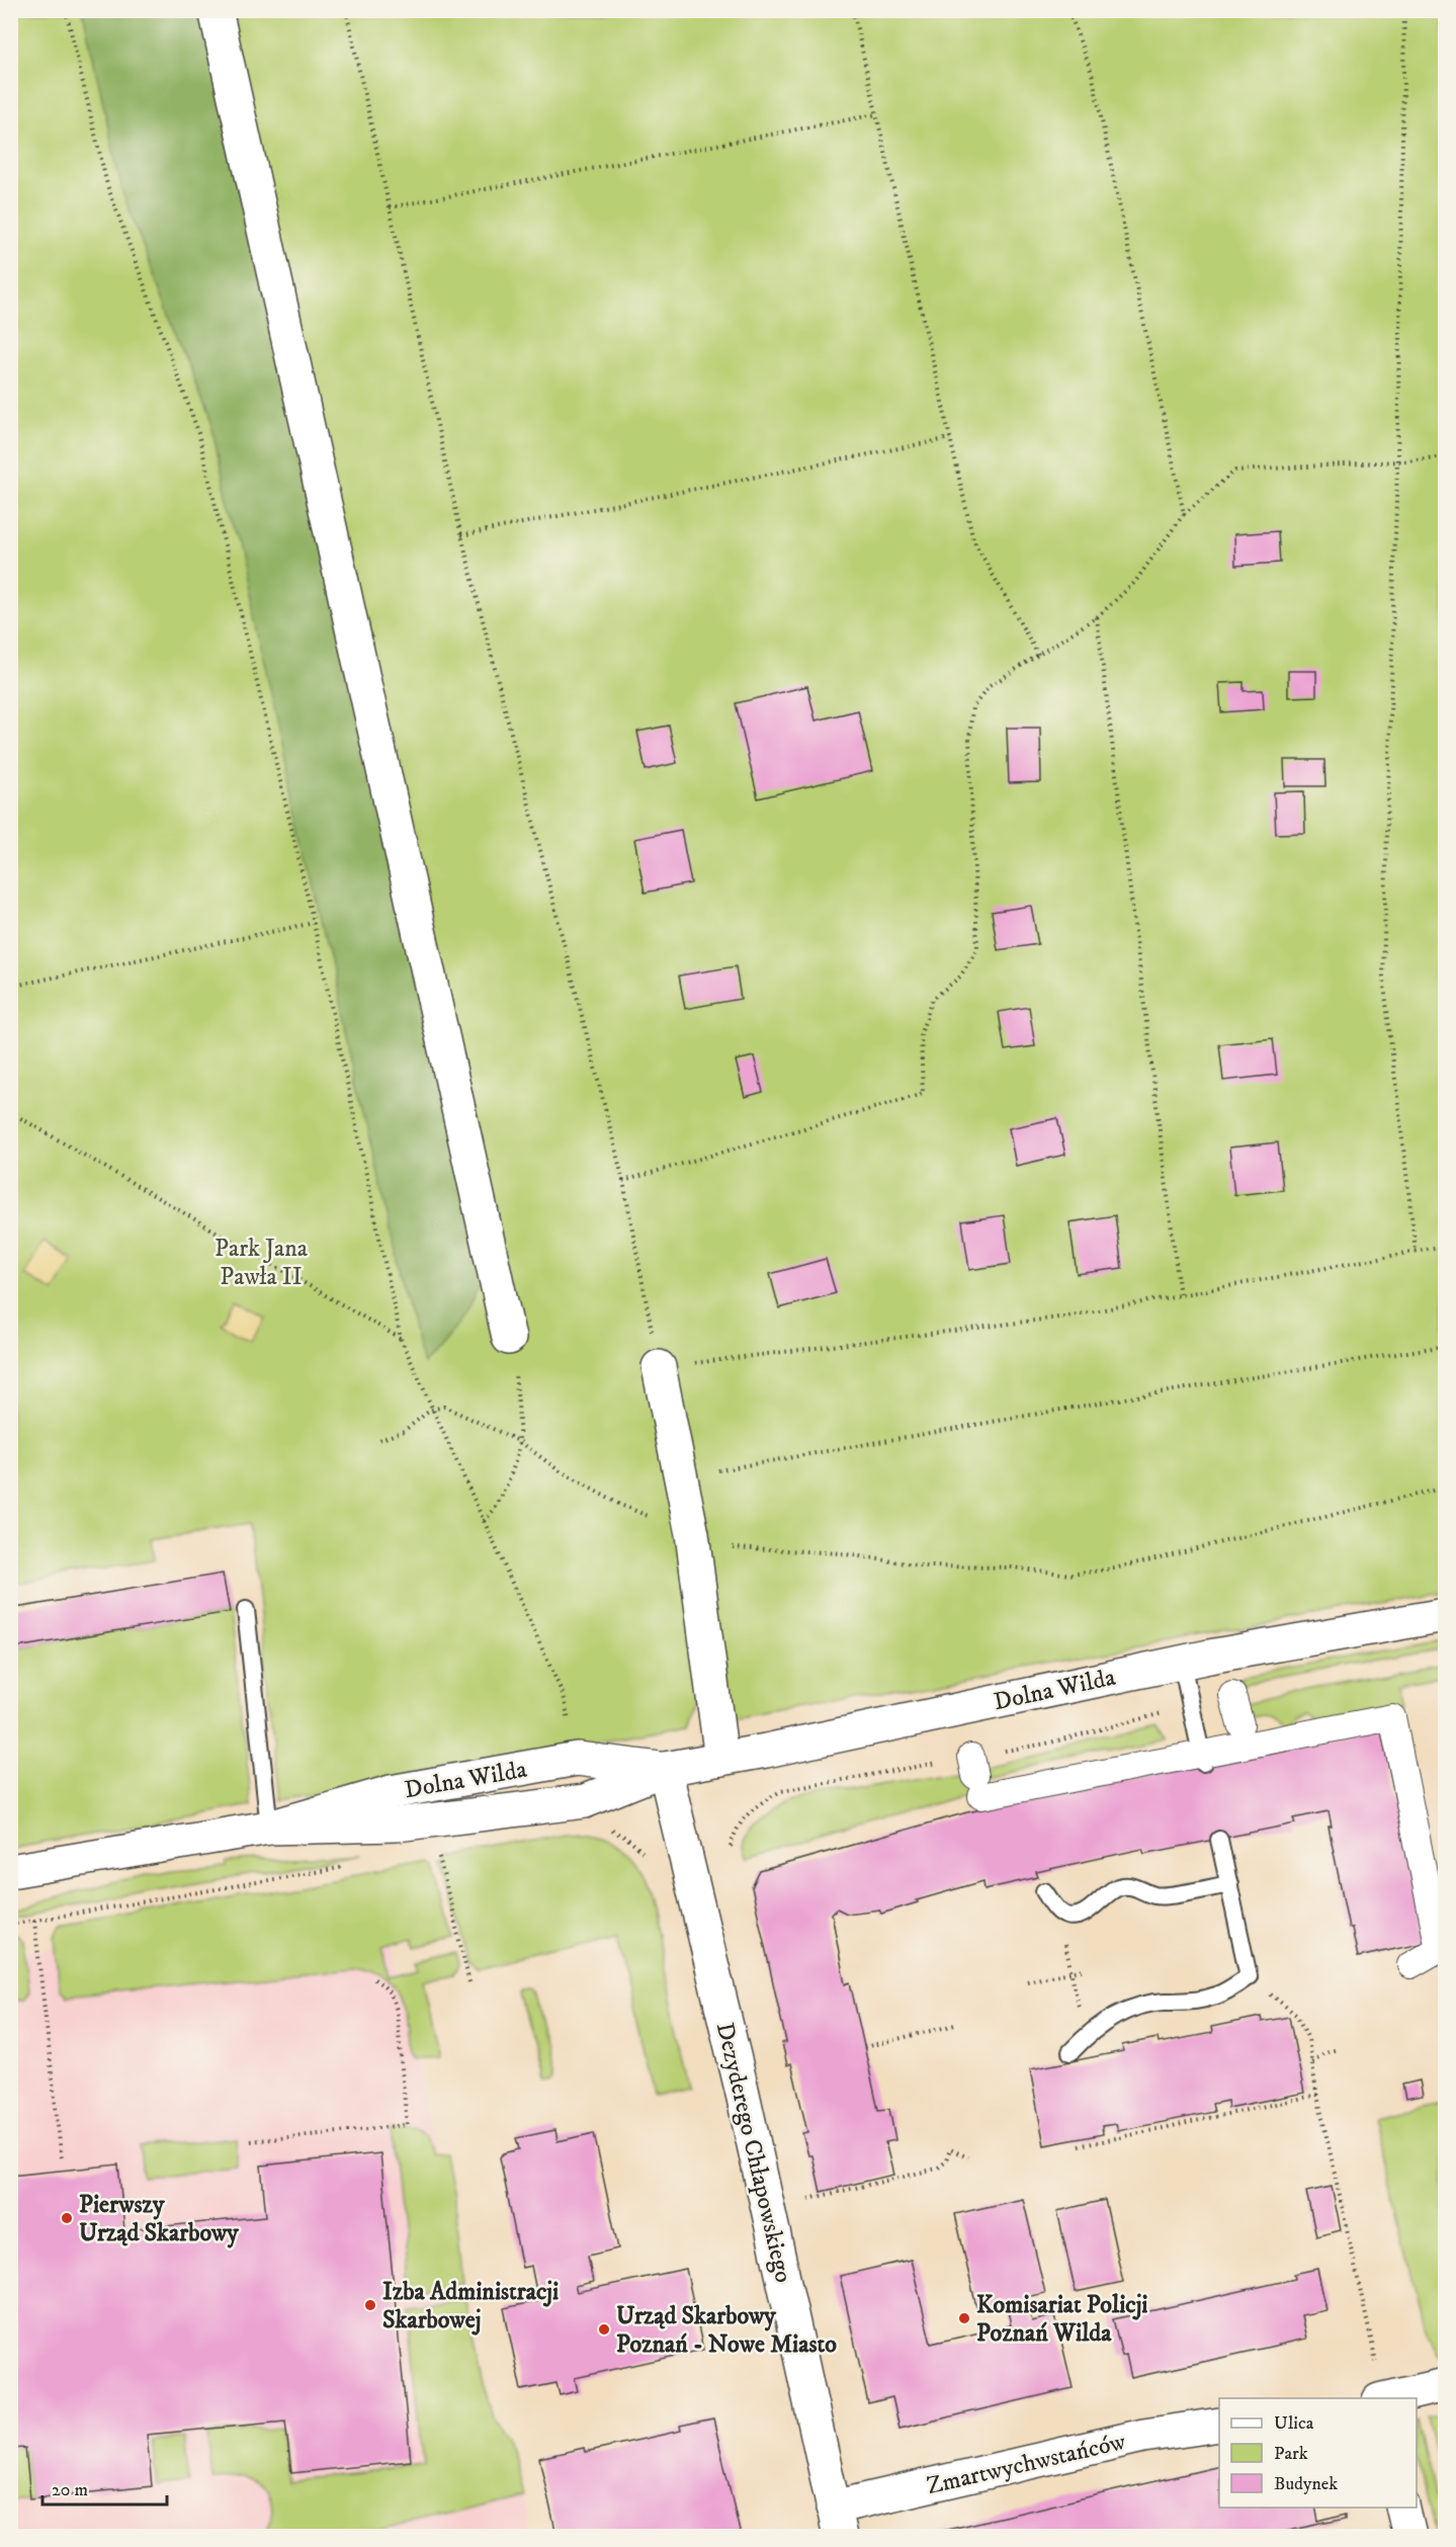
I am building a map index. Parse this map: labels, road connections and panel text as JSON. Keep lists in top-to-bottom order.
{
  "streets": {
    "street": ["Dolna Wilda", "Dezyderego Chłapowskiego", "Zmartwychwstańców"]
  },
  "crossings": [
    ["Dolna Wilda", "Dezyderego Chłapowskiego"],
    ["Dezyderego Chłapowskiego", "Zmartwychwstańców"]
  ],
  "parks": ["Park Jana Pawła II"],
  "places": [
    "Pierwszy Urząd Skarbowy",
    "Izba Administracji Skarbowej",
    "Komisariat Policji Poznań Wilda",
    "Urząd Skarbowy Poznań - Nowe Miasto"
  ],
  "legend": ["Ulica", "Park", "Budynek"],
  "scale_bar": "20 m"
}
